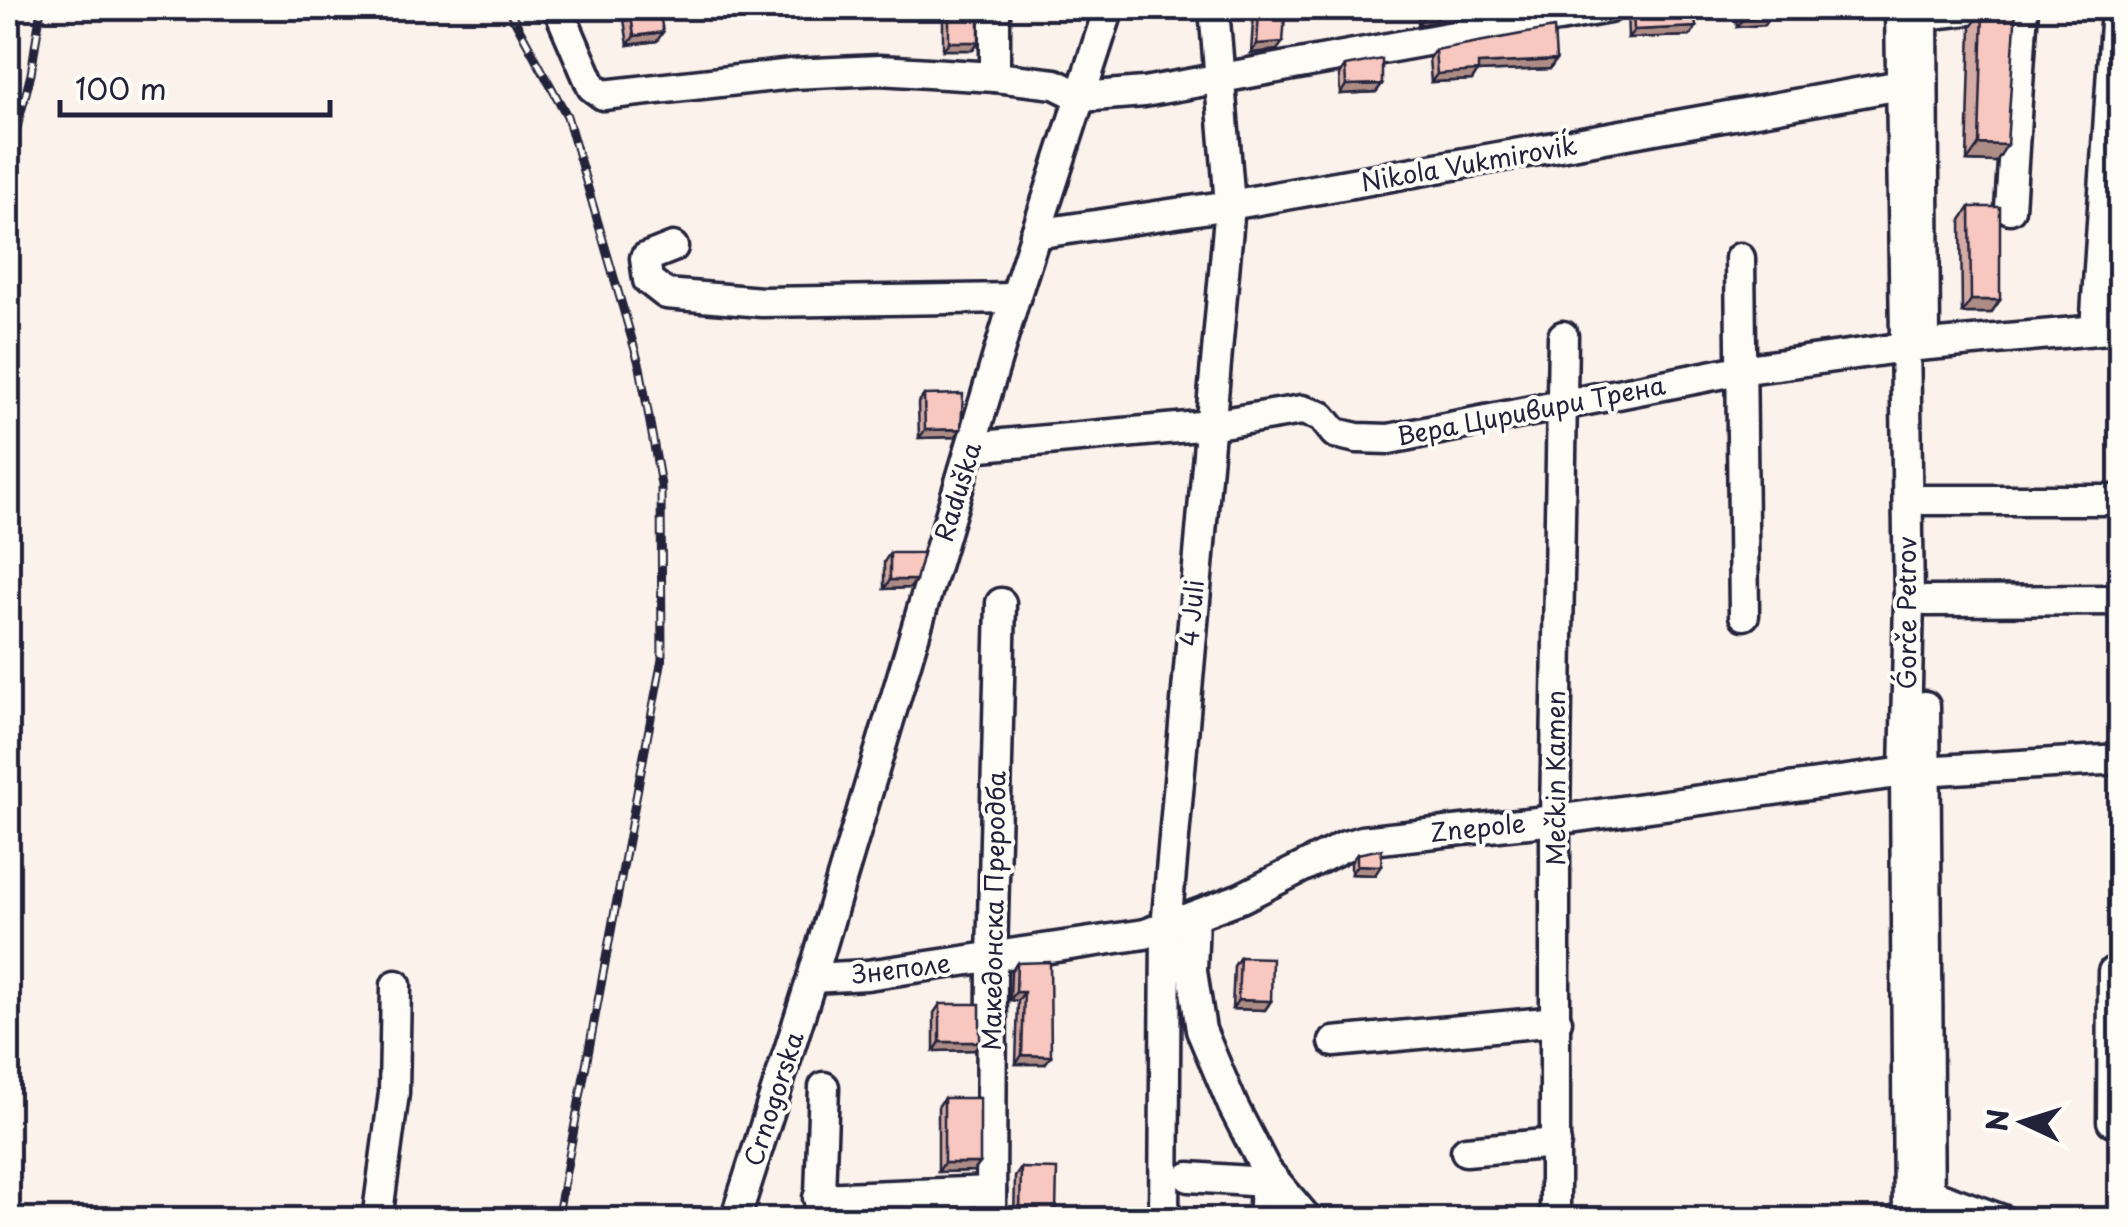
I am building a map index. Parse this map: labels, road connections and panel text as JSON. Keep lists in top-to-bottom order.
{
  "streets": {
    "street": [
      "Nikola Vukmiroviḱ",
      "Вера Циривири Трена",
      "Raduška",
      "4 Juli",
      "Ǵorče Petrov",
      "Mečkin Kamen",
      "Znepole",
      "Македонска Преродба",
      "Знеполе",
      "Crnogorska"
    ]
  },
  "crossings": [
    ["Nikola Vukmiroviḱ", "Raduška"],
    ["Nikola Vukmiroviḱ", "4 Juli"],
    ["Nikola Vukmiroviḱ", "Ǵorče Petrov"],
    ["Вера Циривири Трена", "Raduška"],
    ["Вера Циривири Трена", "4 Juli"],
    ["Вера Циривири Трена", "Ǵorče Petrov"],
    ["Вера Циривири Трена", "Mečkin Kamen"],
    ["Raduška", "Знеполе"],
    ["Raduška", "Crnogorska"],
    ["4 Juli", "Znepole"],
    ["4 Juli", "Знеполе"],
    ["Ǵorče Petrov", "Znepole"],
    ["Mečkin Kamen", "Znepole"],
    ["Znepole", "Знеполе"],
    ["Македонска Преродба", "Знеполе"],
    ["Знеполе", "Crnogorska"]
  ],
  "scale_bar": "100 m",
  "north": "left"
}
